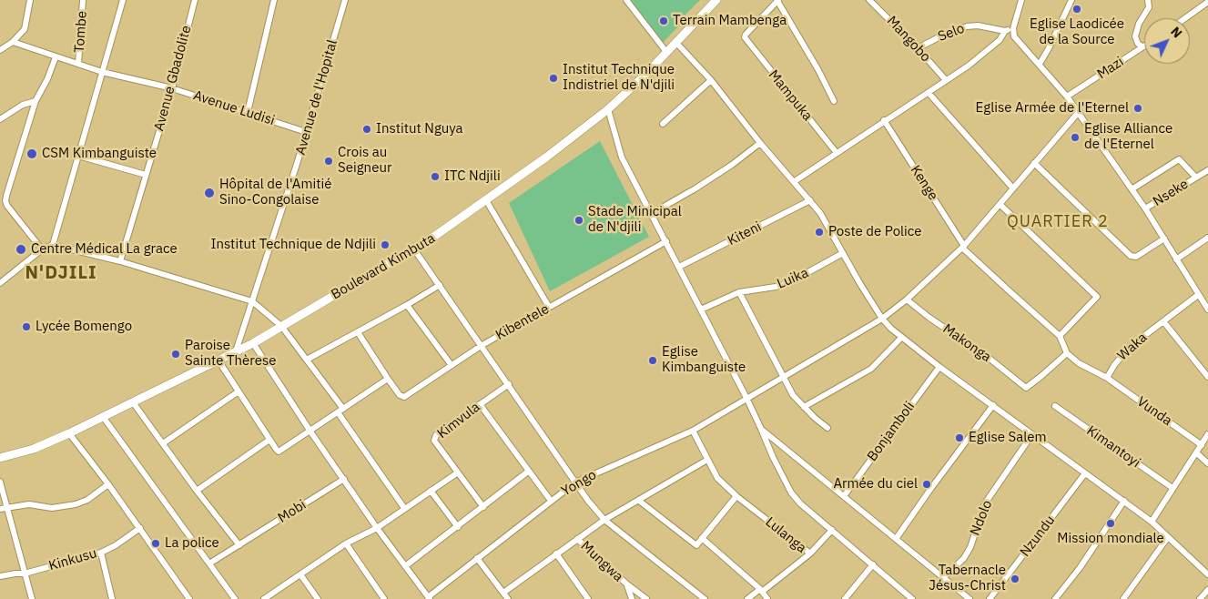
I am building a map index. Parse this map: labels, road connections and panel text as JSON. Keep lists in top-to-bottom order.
{
  "streets": {
    "street": [
      "Tombe",
      "Selo",
      "Mangobo",
      "Mazi",
      "Avenue Gbadolite",
      "Mampuka",
      "Avenue de l'Hopital",
      "Avenue Ludisi",
      "Kenge",
      "Nseke",
      "Kiteni",
      "Boulevard Kimbuta",
      "Luika",
      "Kibentele",
      "Makonga",
      "Waka",
      "Vunda",
      "Kimvula",
      "Bonjamboli",
      "Kimantoyi",
      "Yongo",
      "Mobi",
      "Ndolo",
      "Lulanga",
      "Nzundu",
      "Kinkusu",
      "Mungwa"
    ]
  },
  "crossings": [
    ["Tombe", "Avenue Ludisi"],
    ["Selo", "Mangobo"],
    ["Avenue Gbadolite", "Avenue Ludisi"],
    ["Avenue de l'Hopital", "Avenue Ludisi"],
    ["Avenue de l'Hopital", "Boulevard Kimbuta"],
    ["Kenge", "Yongo"],
    ["Makonga", "Vunda"],
    ["Makonga", "Yongo"],
    ["Waka", "Vunda"],
    ["Yongo", "Lulanga"]
  ],
  "districts": ["QUARTIER 2", "N'DJILI"],
  "places": [
    "Eglise Laodicée de la Source",
    "Terrain Mambenga",
    "Institut Technique Indistriel de N'djili",
    "Eglise Armée de l'Eternel",
    "Institut Nguya",
    "Eglise Alliance de l'Eternel",
    "CSM Kimbanguiste",
    "Crois au Seigneur",
    "ITC Ndjili",
    "Hôpital de l'Amitié Sino-Congolaise",
    "Stade Minicipal de N'djili",
    "Poste de Police",
    "Institut Technique de Ndjili",
    "Centre Médical La grace",
    "Lycée Bomengo",
    "Paroise Sainte Thèrese",
    "Eglise Kimbanguiste",
    "Eglise Salem",
    "Armée du ciel",
    "Mission mondiale",
    "La police",
    "Tabernacle Jésus-Christ"
  ],
  "north": "top right"
}
